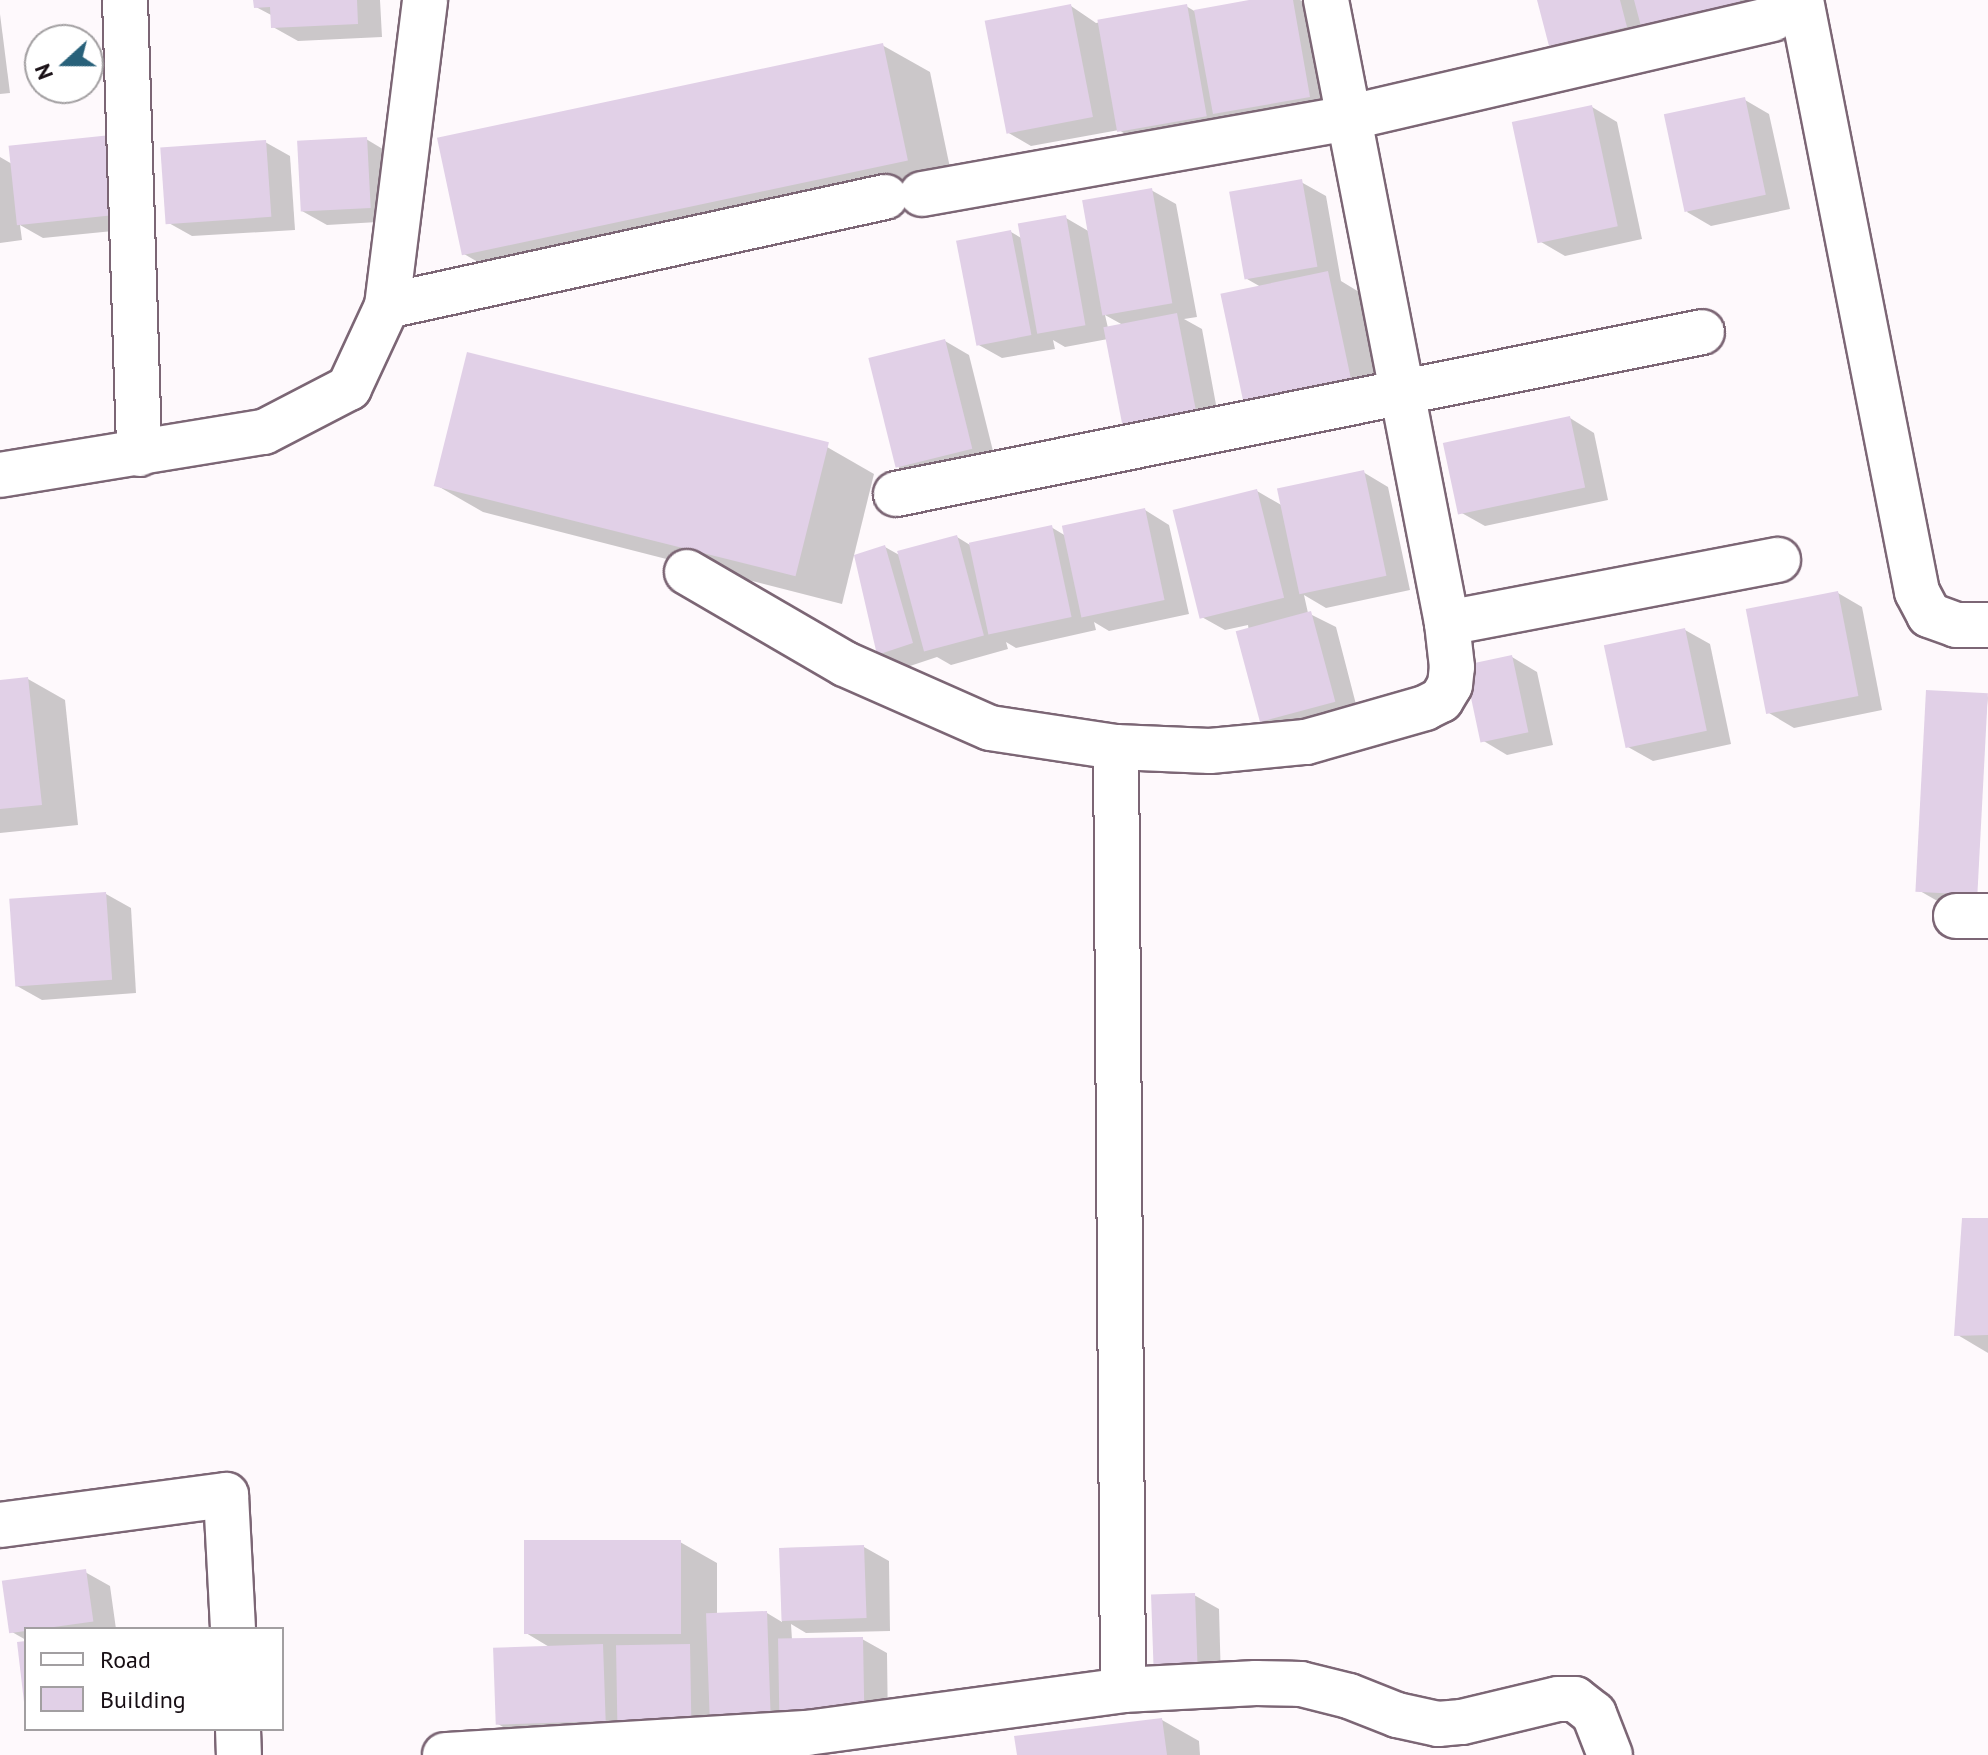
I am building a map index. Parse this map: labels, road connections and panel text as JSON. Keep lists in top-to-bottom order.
{
  "legend": ["Road", "Building"],
  "north": "left"
}
